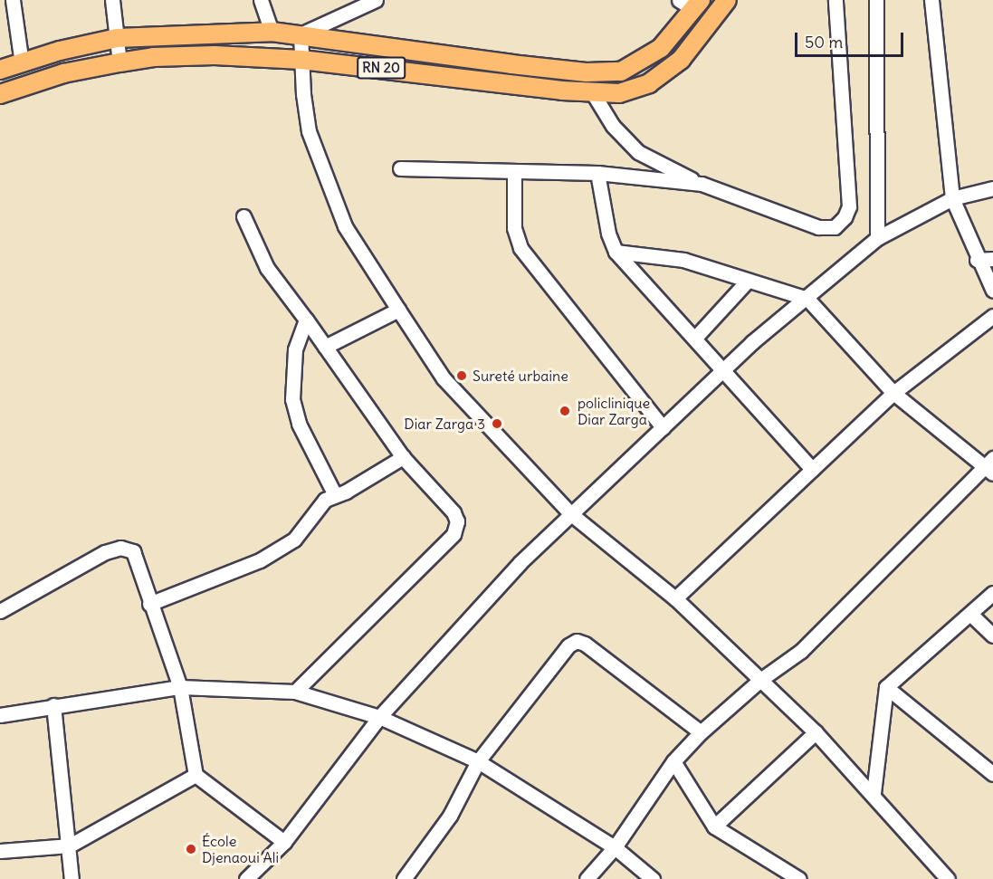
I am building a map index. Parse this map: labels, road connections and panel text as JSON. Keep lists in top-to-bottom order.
{
  "streets": {
    "main road": ["RN 20"]
  },
  "places": [
    "Sureté urbaine",
    "policlinique Diar Zarga",
    "Diar Zarga 3",
    "École Djenaoui Ali"
  ],
  "scale_bar": "50 m"
}
